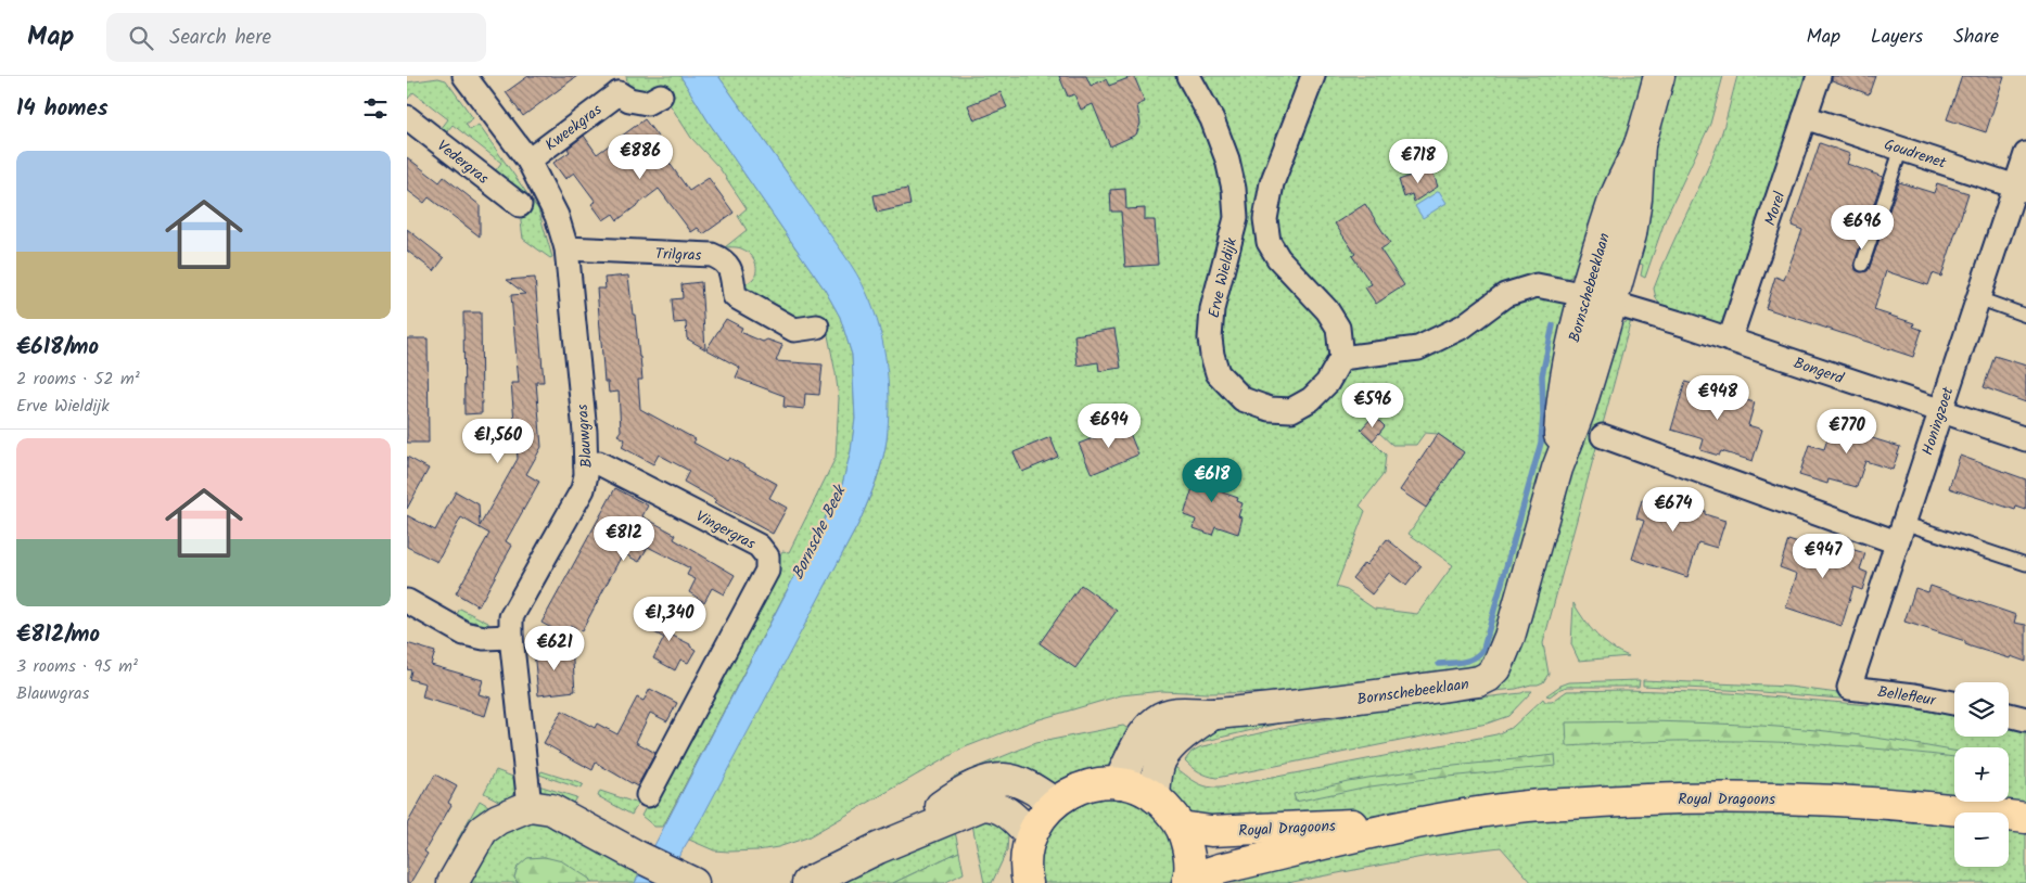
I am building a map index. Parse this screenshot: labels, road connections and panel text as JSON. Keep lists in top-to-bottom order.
{
  "streets": {
    "main road": ["Royal Dragoons"],
    "street": [
      "Kweekgras",
      "Goudrenet",
      "Vedergras",
      "Morel",
      "Trilgras",
      "Erve Wieldijk",
      "Bornschebeeklaan",
      "Bongerd",
      "Honingzoet",
      "Blauwgras",
      "Vingergras",
      "Bellefleur"
    ]
  },
  "crossings": [
    ["Kweekgras", "Blauwgras"],
    ["Goudrenet", "Morel"],
    ["Goudrenet", "Honingzoet"],
    ["Morel", "Bongerd"],
    ["Trilgras", "Blauwgras"],
    ["Bornschebeeklaan", "Bongerd"],
    ["Bongerd", "Honingzoet"],
    ["Honingzoet", "Bellefleur"],
    ["Blauwgras", "Vingergras"]
  ],
  "water": ["Bornsche Beek"],
  "page": {
    "header": "Map",
    "search": "Search here",
    "nav": ["Map", "Layers", "Share"],
    "heading": "14 homes",
    "price": [
      "€886",
      "€718",
      "€696",
      "€948",
      "€596",
      "€694",
      "€770",
      "€1,560",
      "€618",
      "€674",
      "€812",
      "€947",
      "€1,340",
      "€621"
    ],
    "list": [
      {
        "name": "€618/mo",
        "note": "2 rooms · 52 m² · Erve Wieldijk"
      },
      {
        "name": "€812/mo",
        "note": "3 rooms · 95 m² · Blauwgras"
      }
    ],
    "map_buttons": ["+", "−"]
  }
}
